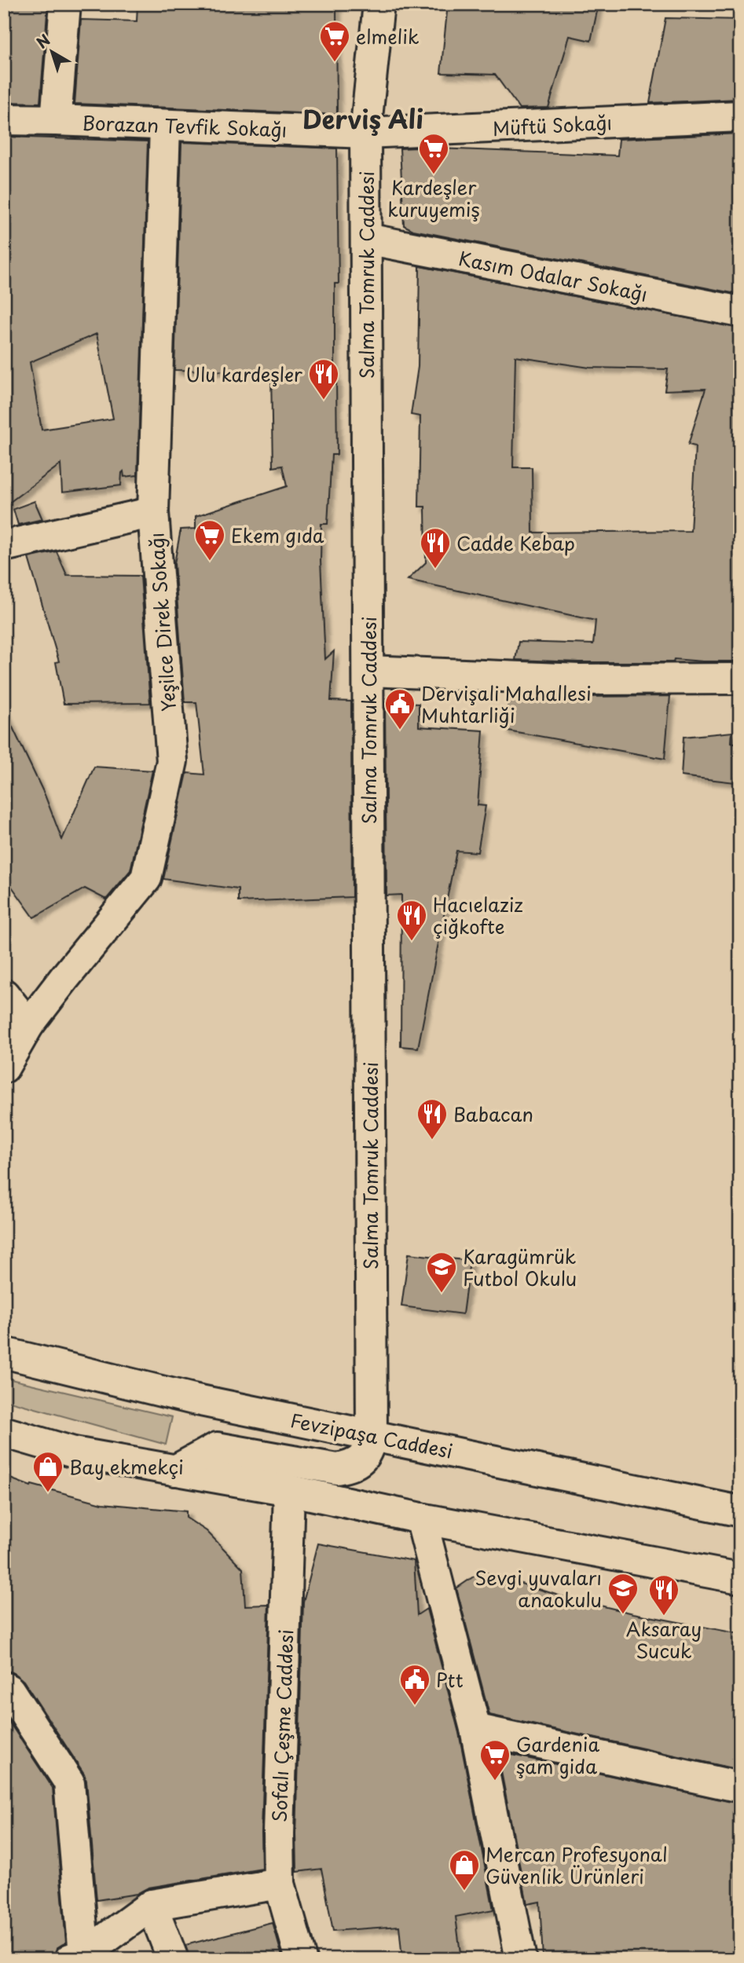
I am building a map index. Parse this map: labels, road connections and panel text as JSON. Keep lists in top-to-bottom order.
{
  "streets": {
    "street": [
      "Müftü Sokağı",
      "Borazan Tevfik Sokağı",
      "Salma Tomruk Caddesi",
      "Kasım Odalar Sokağı",
      "Yeşilce Direk Sokağı",
      "Fevzipaşa Caddesi",
      "Sofalı Çeşme Caddesi"
    ]
  },
  "crossings": [
    ["Müftü Sokağı", "Borazan Tevfik Sokağı"],
    ["Müftü Sokağı", "Salma Tomruk Caddesi"],
    ["Borazan Tevfik Sokağı", "Salma Tomruk Caddesi"],
    ["Borazan Tevfik Sokağı", "Yeşilce Direk Sokağı"],
    ["Salma Tomruk Caddesi", "Kasım Odalar Sokağı"],
    ["Salma Tomruk Caddesi", "Fevzipaşa Caddesi"]
  ],
  "districts": ["Derviş Ali"],
  "places": {
    "supermarket": [
      "elmelik",
      "Kardeşler kuruyemiş",
      "Ekem gıda",
      "Gardenia şam gida"
    ],
    "restaurant": [
      "Ulu kardeşler",
      "Cadde Kebap",
      "Hacıelaziz çiğkofte",
      "Babacan",
      "Aksaray Sucuk"
    ],
    "public building": ["Dervişali Mahallesi Muhtarliği", "Ptt"],
    "school or university": ["Karagümrük Futbol Okulu", "Sevgi yuvaları anaokulu"],
    "shop": ["Bay ekmekçi", "Mercan Profesyonal Güvenlik Ürünleri"]
  },
  "north": "top left"
}
